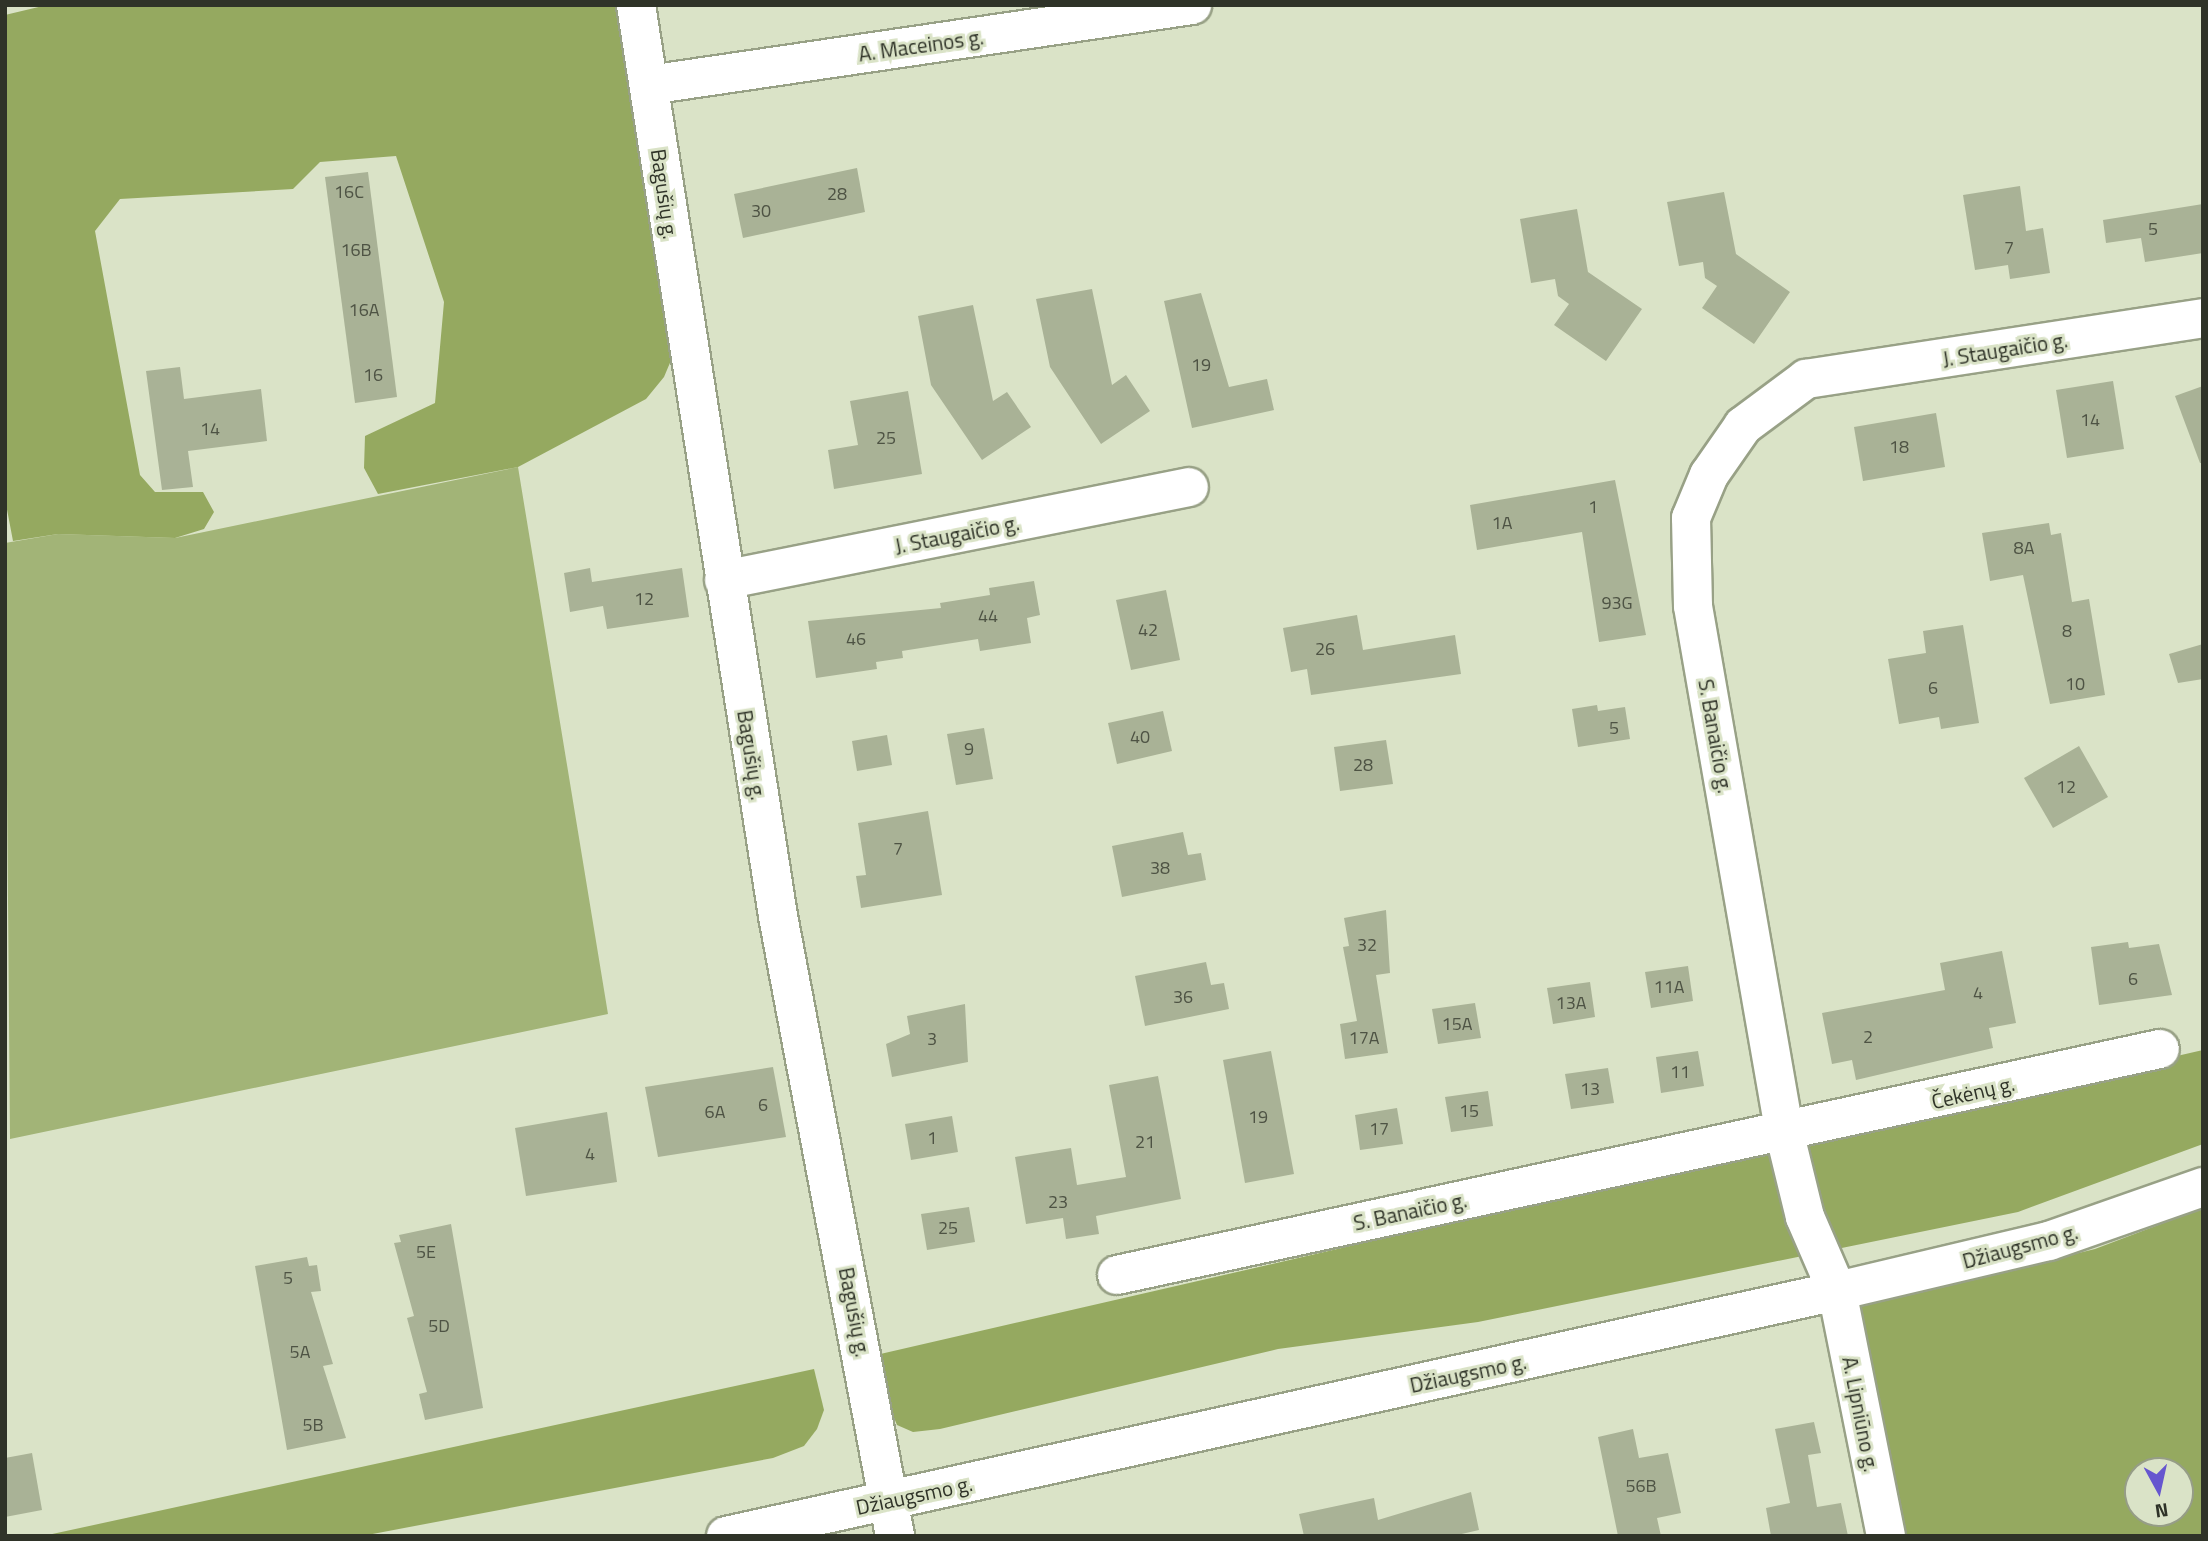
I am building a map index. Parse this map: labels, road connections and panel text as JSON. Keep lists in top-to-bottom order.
{
  "streets": {
    "street": [
      "A. Maceinos g.",
      "Bagušių g.",
      "J. Staugaičio g.",
      "S. Banaičio g.",
      "Čekėnų g.",
      "Džiaugsmo g.",
      "A. Lipniūno g."
    ]
  },
  "crossings": [
    ["A. Maceinos g.", "Bagušių g."],
    ["Bagušių g.", "J. Staugaičio g."],
    ["Bagušių g.", "Džiaugsmo g."],
    ["J. Staugaičio g.", "S. Banaičio g."],
    ["S. Banaičio g.", "Čekėnų g."],
    ["S. Banaičio g.", "Džiaugsmo g."],
    ["S. Banaičio g.", "A. Lipniūno g."],
    ["Džiaugsmo g.", "A. Lipniūno g."]
  ],
  "house_numbers": [
    "16C",
    "28",
    "30",
    "5",
    "7",
    "16B",
    "16A",
    "19",
    "16",
    "14",
    "14",
    "25",
    "18",
    "1",
    "1A",
    "8A",
    "12",
    "93G",
    "44",
    "42",
    "8",
    "46",
    "26",
    "10",
    "6",
    "5",
    "40",
    "9",
    "28",
    "12",
    "7",
    "38",
    "32",
    "6",
    "11A",
    "4",
    "36",
    "13A",
    "15A",
    "2",
    "17A",
    "3",
    "11",
    "13",
    "6",
    "15",
    "6A",
    "19",
    "17",
    "1",
    "21",
    "4",
    "23",
    "25",
    "5E",
    "5",
    "5D",
    "5A",
    "5B",
    "56B"
  ],
  "north": "bottom"
}
